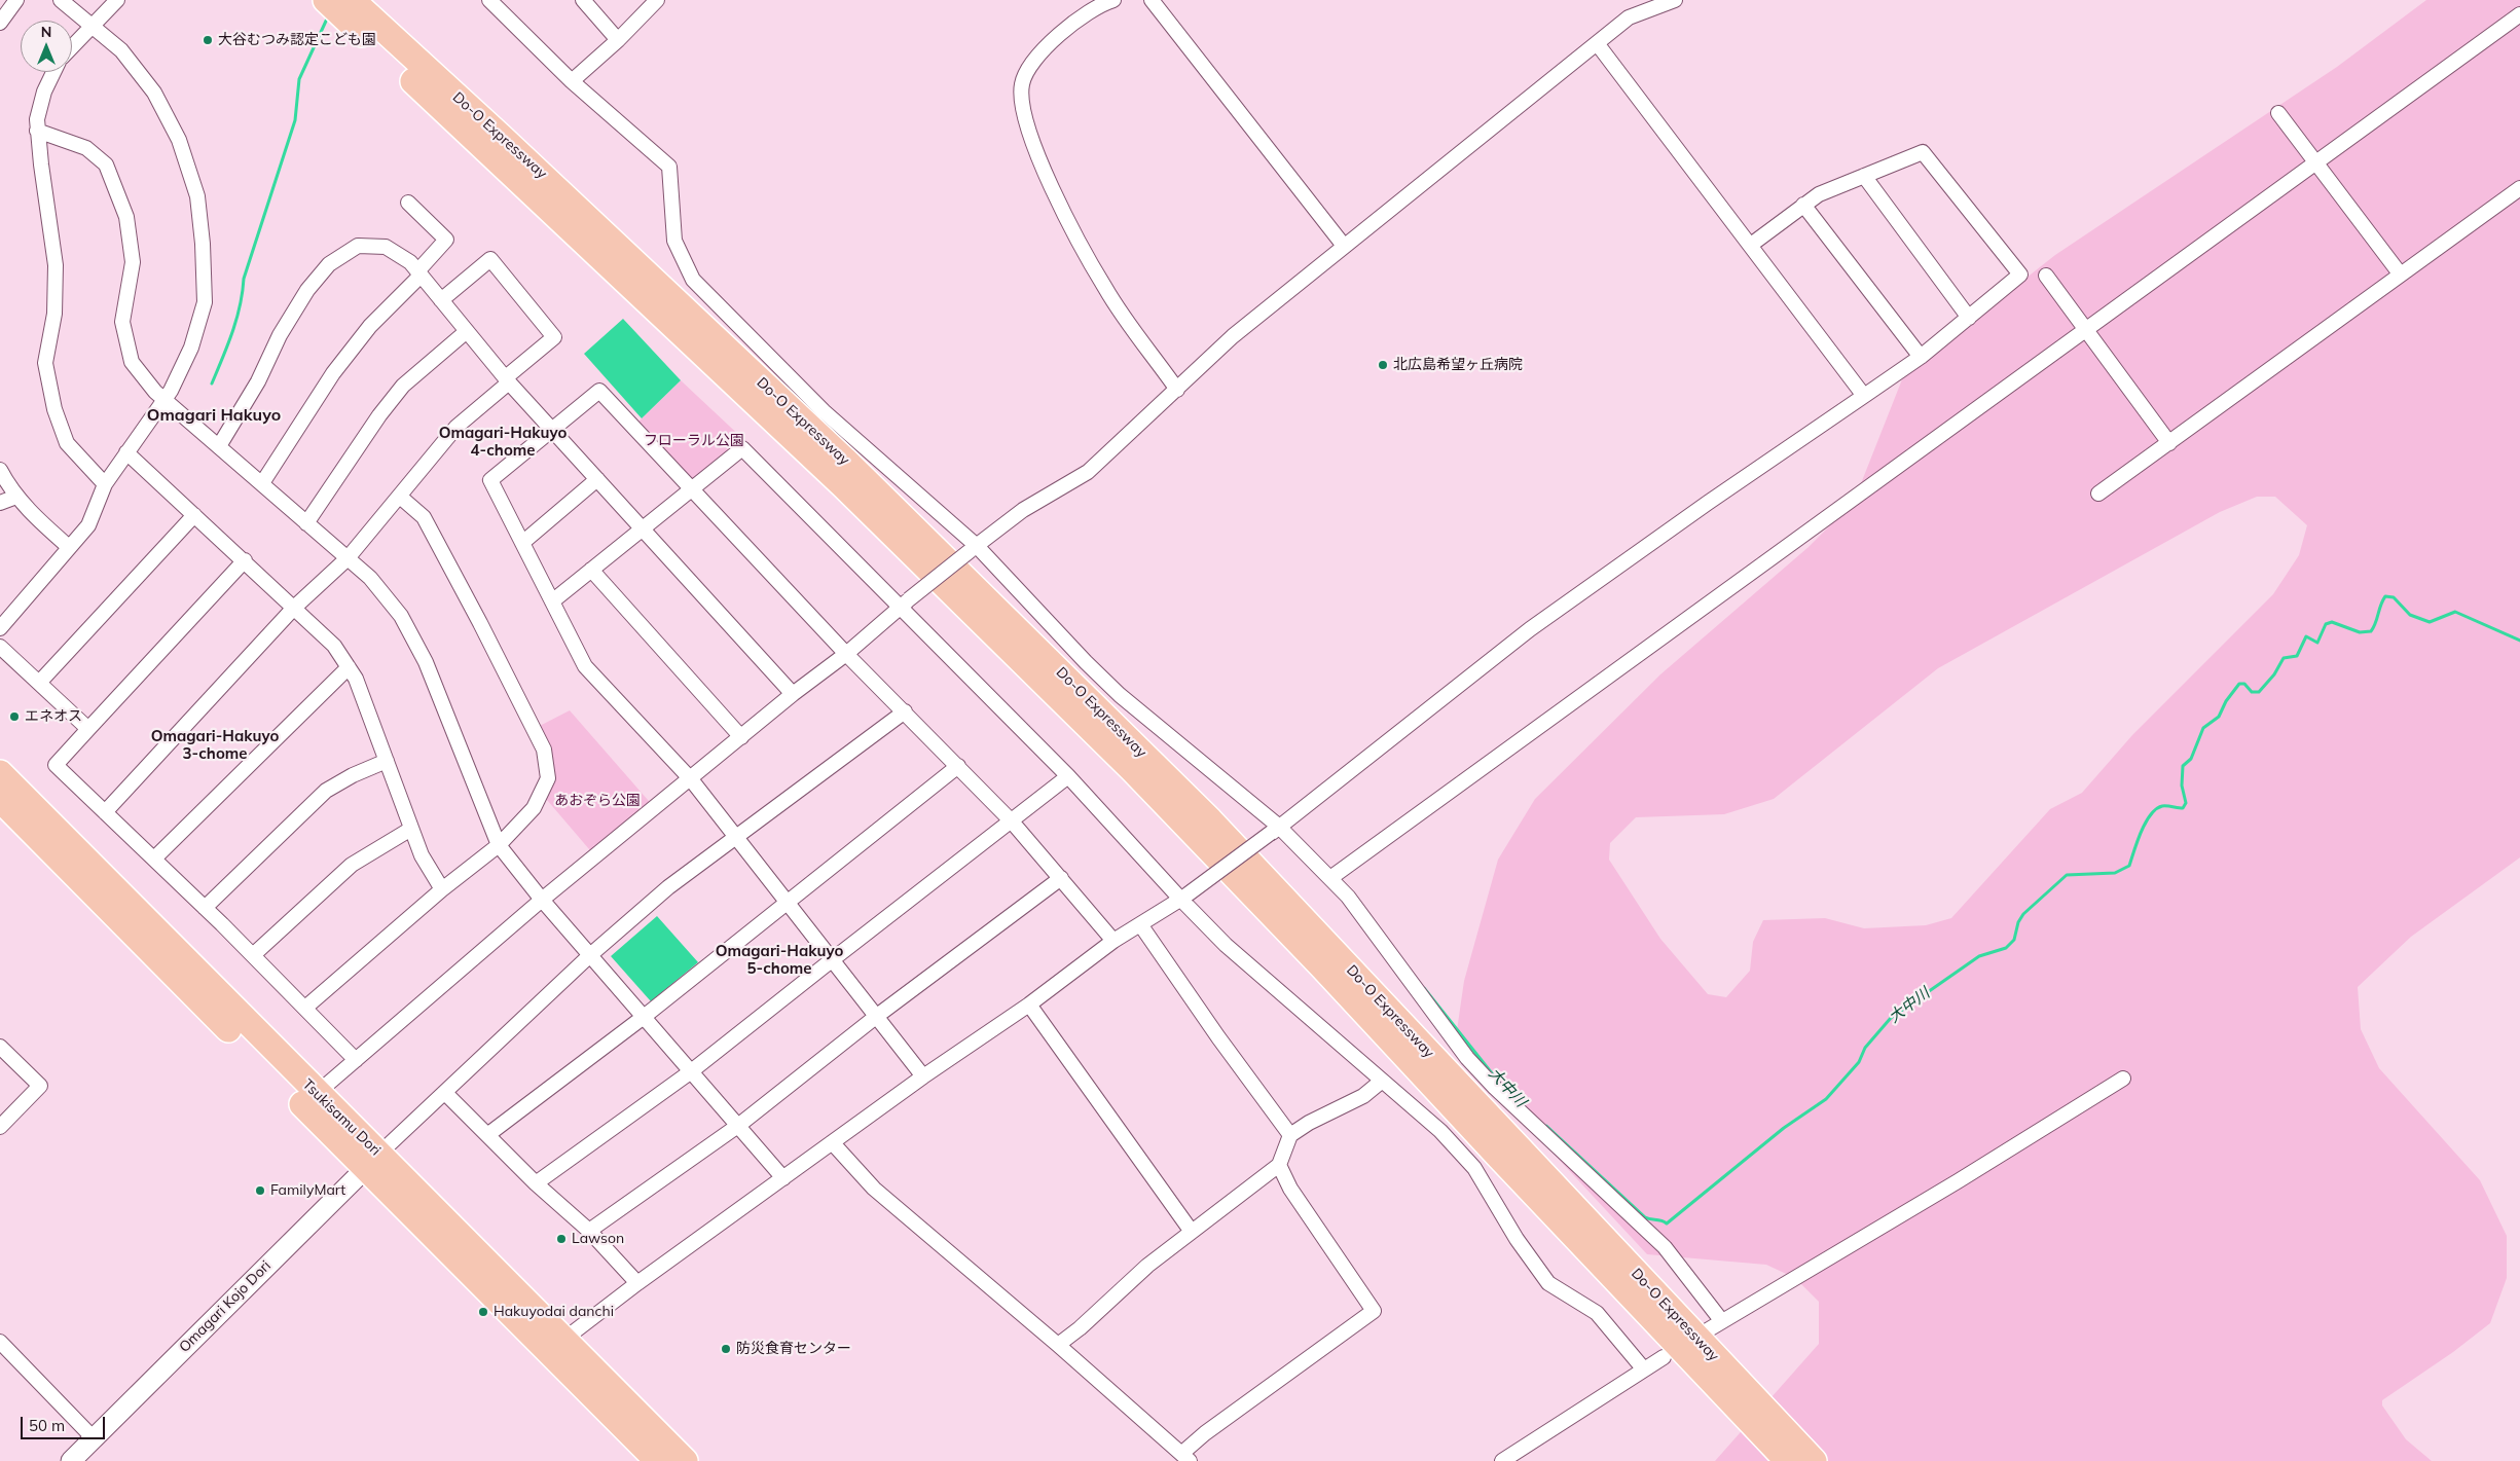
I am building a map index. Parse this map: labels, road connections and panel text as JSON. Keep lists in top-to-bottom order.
{
  "streets": {
    "highway": ["Do-O Expressway", "Tsukisamu Dori"],
    "street": ["Omagari Kojo Dori"]
  },
  "crossings": [
    ["Tsukisamu Dori", "Omagari Kojo Dori"]
  ],
  "districts": [
    "Omagari Hakuyo",
    "Omagari-Hakuyo 4-chome",
    "Omagari-Hakuyo 3-chome",
    "Omagari-Hakuyo 5-chome"
  ],
  "water": ["大中川"],
  "parks": ["フローラル公園", "あおぞら公園"],
  "places": [
    "大谷むつみ認定こども園",
    "北広島希望ヶ丘病院",
    "エネオス",
    "FamilyMart",
    "Lawson",
    "Hakuyodai danchi",
    "防災食育センター"
  ],
  "scale_bar": "50 m",
  "north": "top"
}
